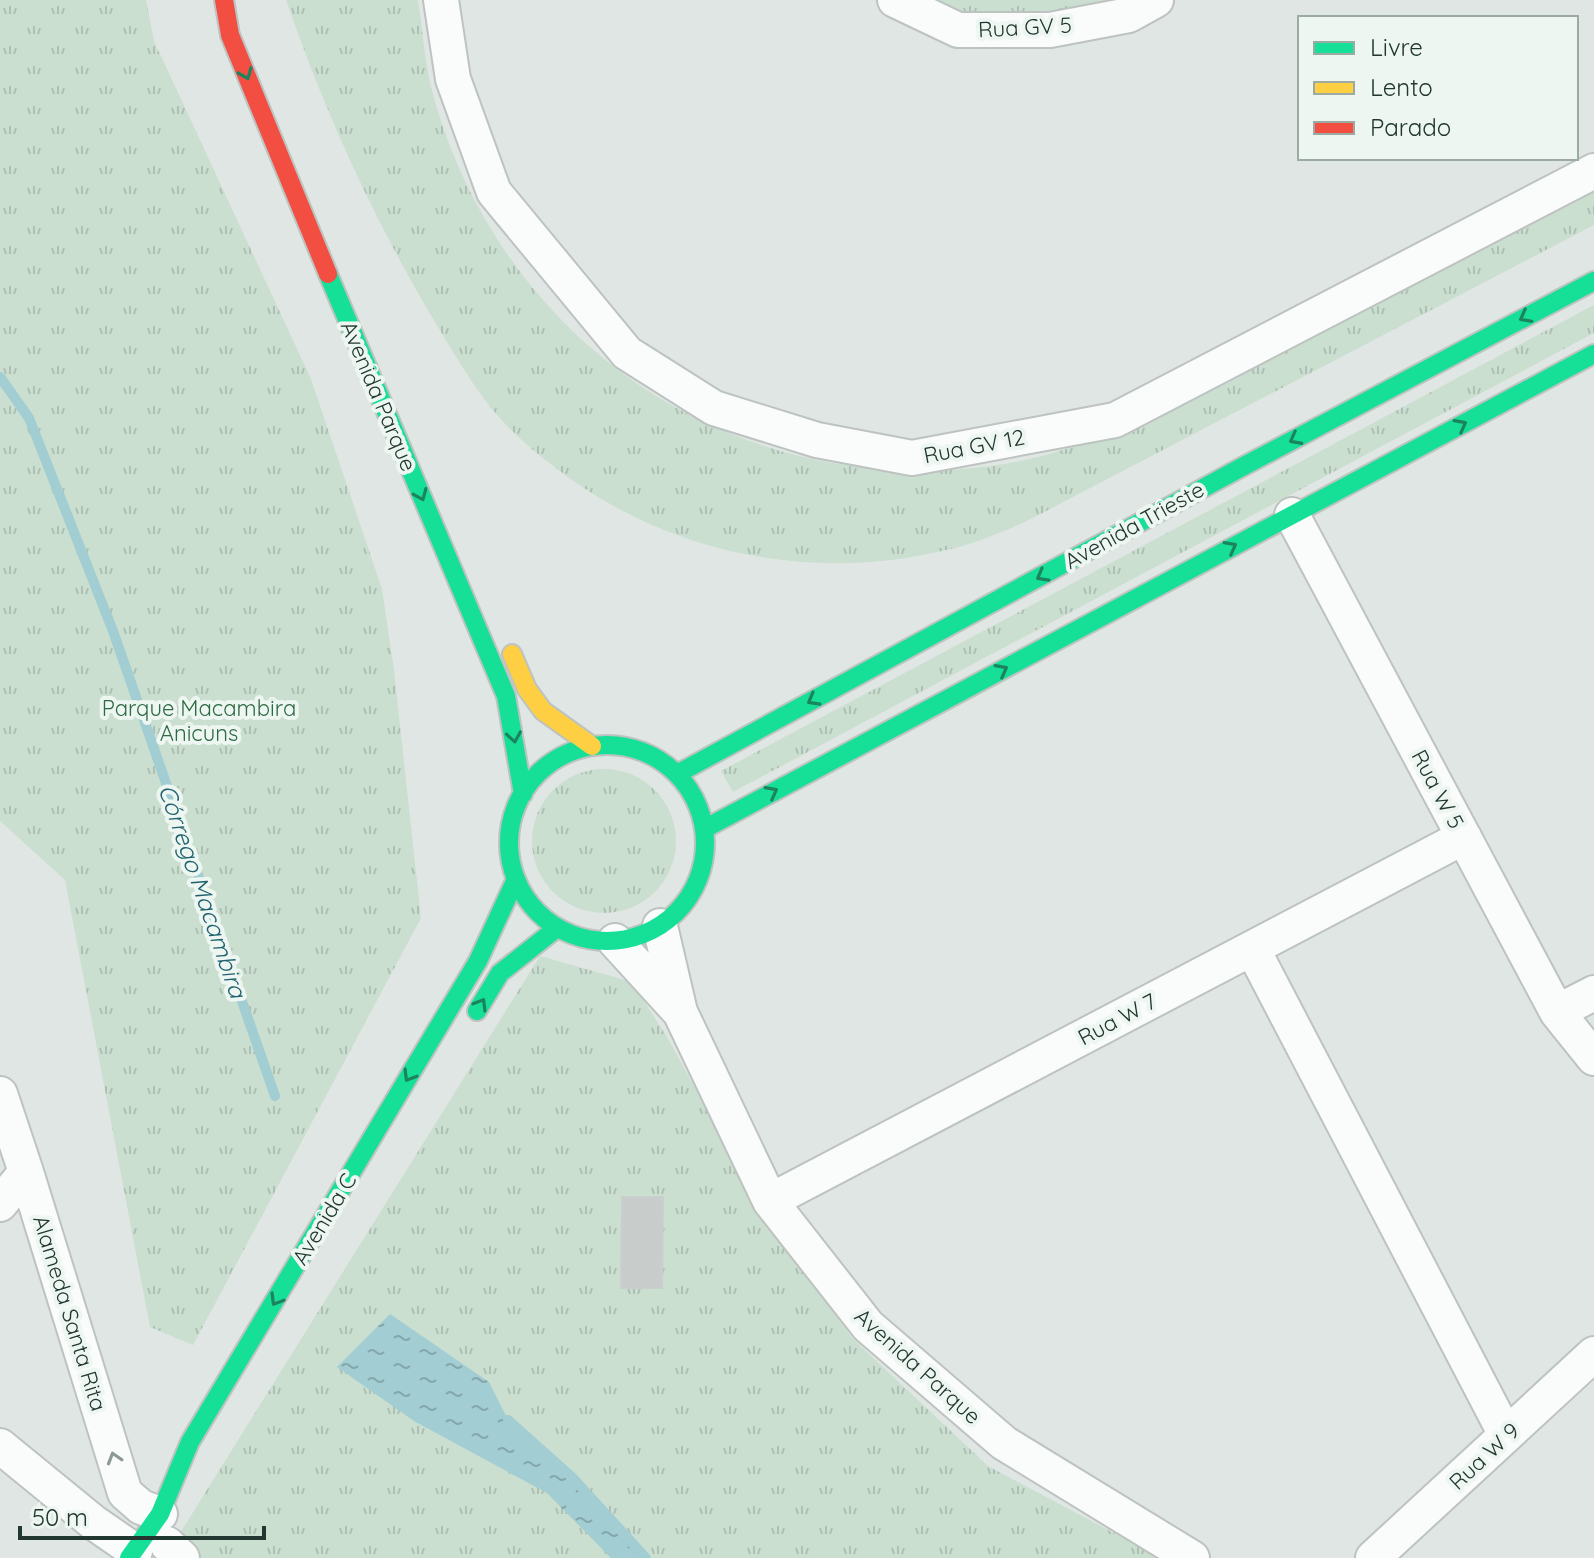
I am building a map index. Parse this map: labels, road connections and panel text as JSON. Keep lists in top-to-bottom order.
{
  "streets": {
    "street": [
      "Rua GV 5",
      "Avenida Parque",
      "Rua GV 12",
      "Avenida Trieste",
      "Rua W 5",
      "Rua W 7",
      "Avenida C",
      "Alameda Santa Rita",
      "Rua W 9"
    ]
  },
  "crossings": [
    ["Avenida Parque", "Avenida Trieste"],
    ["Avenida Parque", "Rua W 7"],
    ["Avenida Parque", "Avenida C"],
    ["Avenida Trieste", "Avenida C"],
    ["Rua W 5", "Rua W 7"],
    ["Avenida C", "Alameda Santa Rita"]
  ],
  "one_way": ["Avenida Parque", "Avenida C", "Alameda Santa Rita"],
  "water": ["Córrego Macambira"],
  "parks": ["Parque Macambira Anicuns"],
  "legend": ["Livre", "Lento", "Parado"],
  "scale_bar": "50 m"
}
